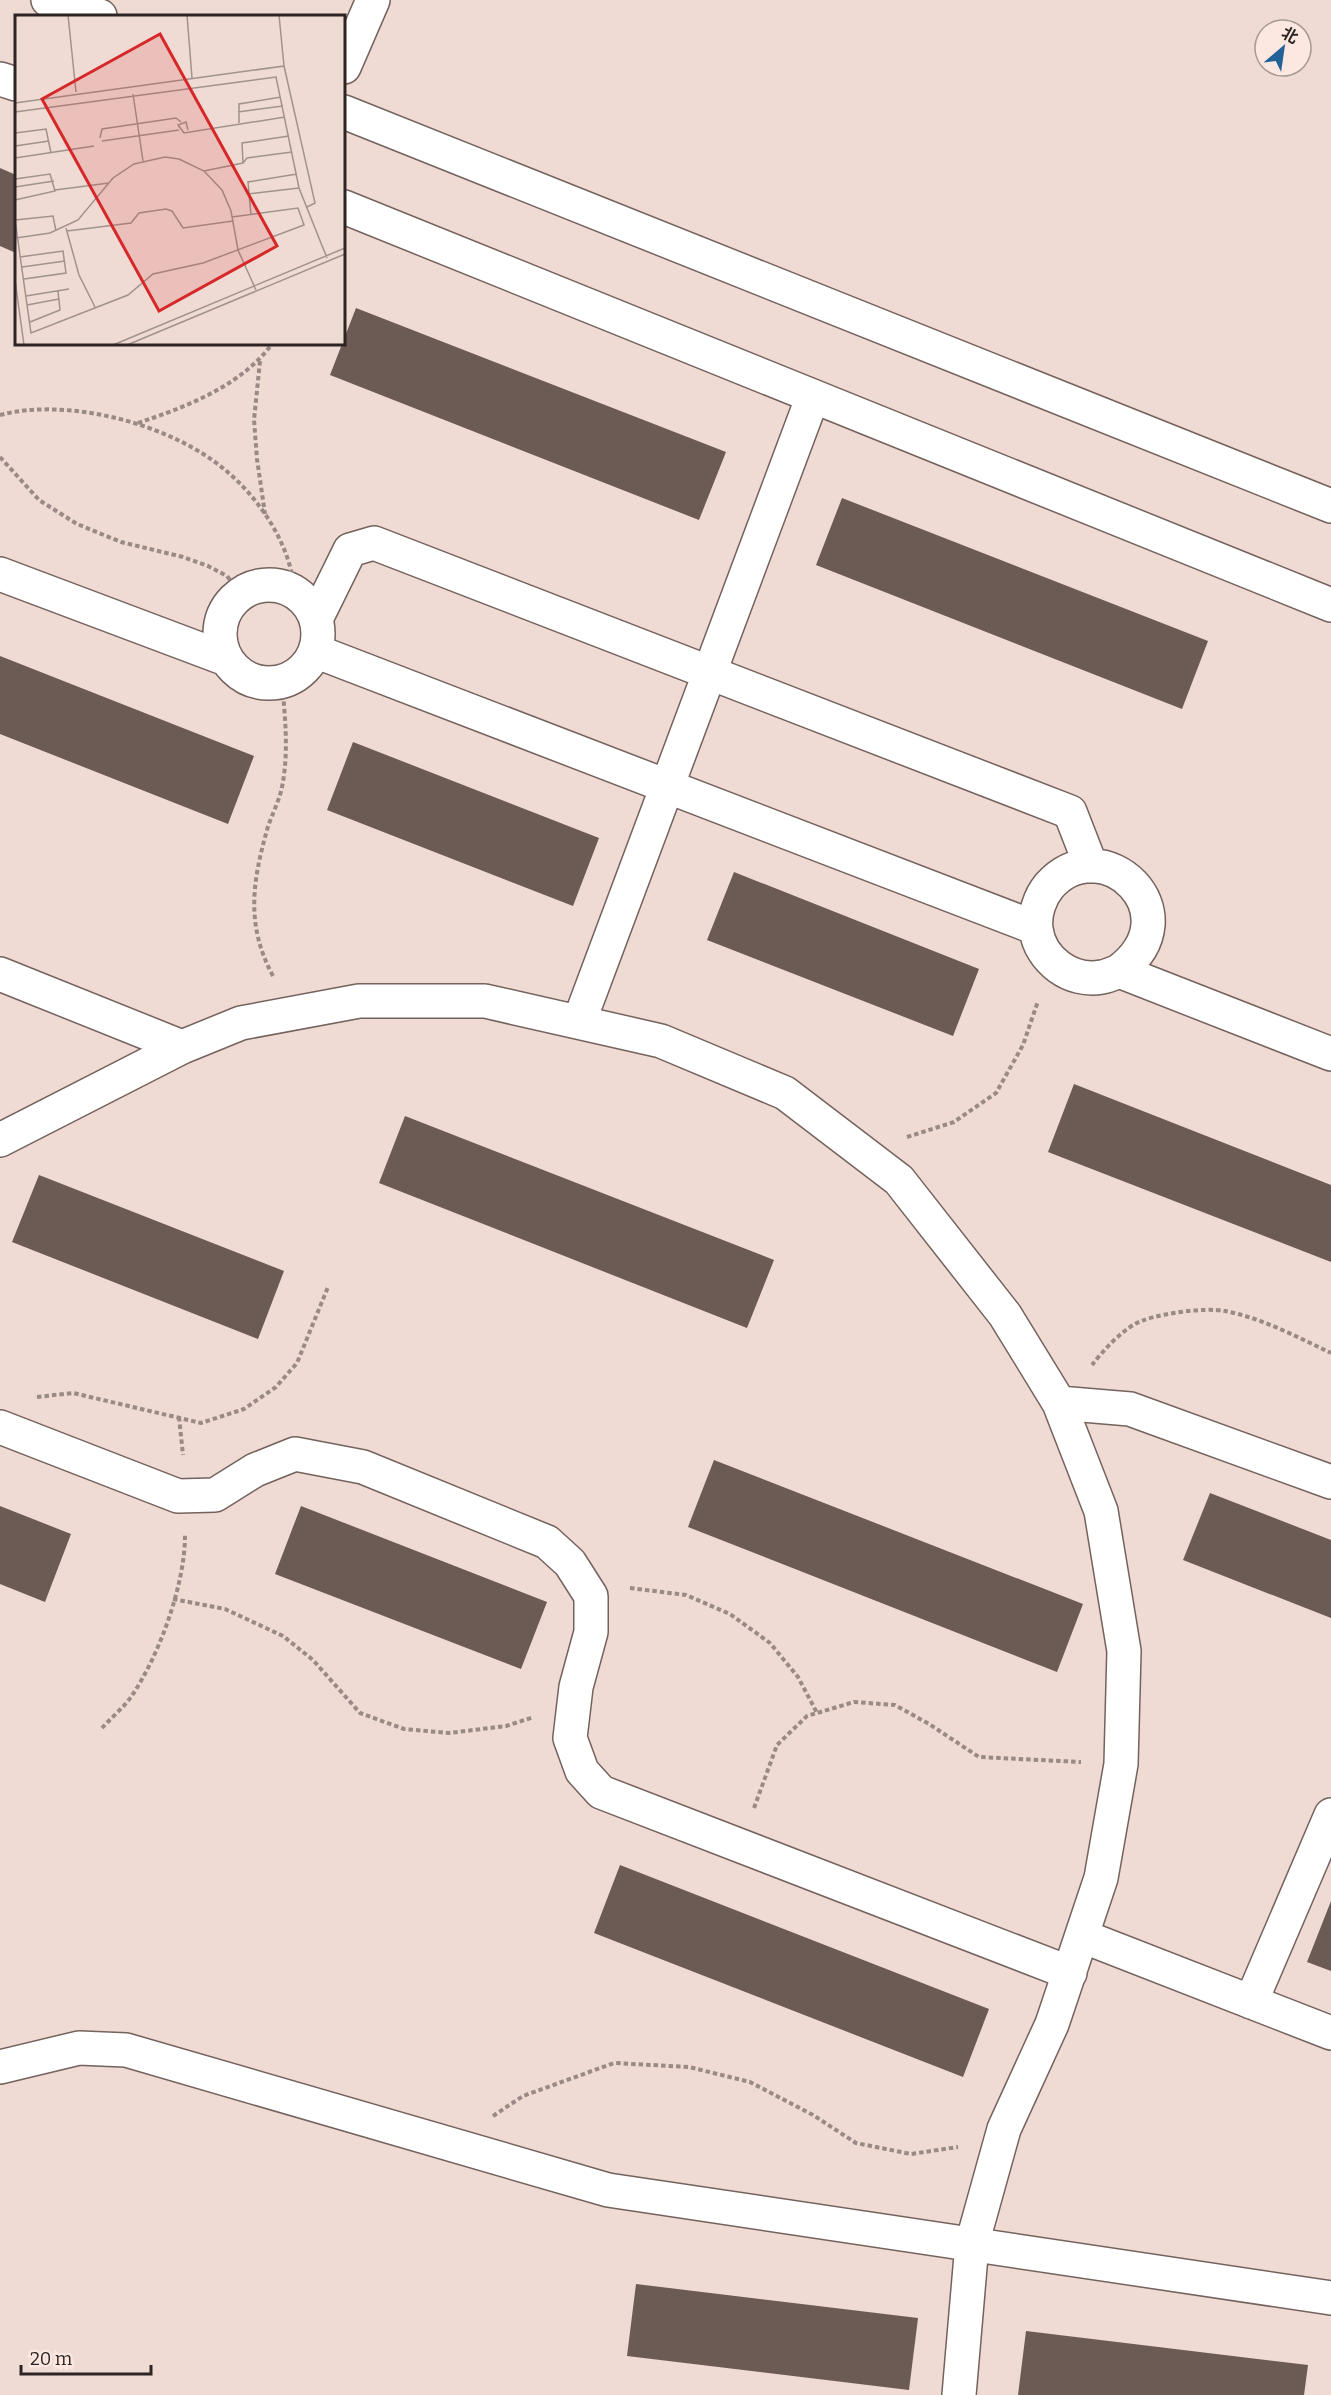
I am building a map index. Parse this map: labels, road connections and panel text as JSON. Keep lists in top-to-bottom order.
{
  "scale_bar": "20 m",
  "north": "top right"
}
